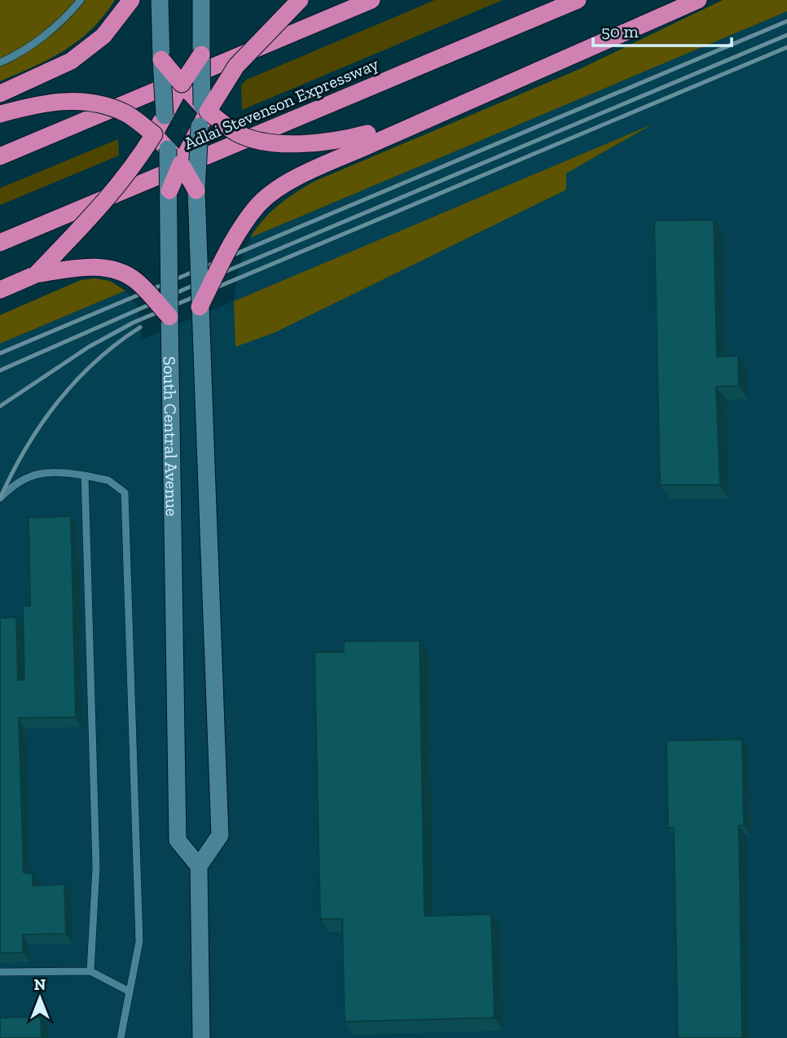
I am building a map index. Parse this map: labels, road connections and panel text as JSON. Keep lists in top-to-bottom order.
{
  "streets": {
    "highway": ["Adlai Stevenson Expressway"],
    "main road": ["South Central Avenue"]
  },
  "scale_bar": "50 m",
  "north": "top"
}
